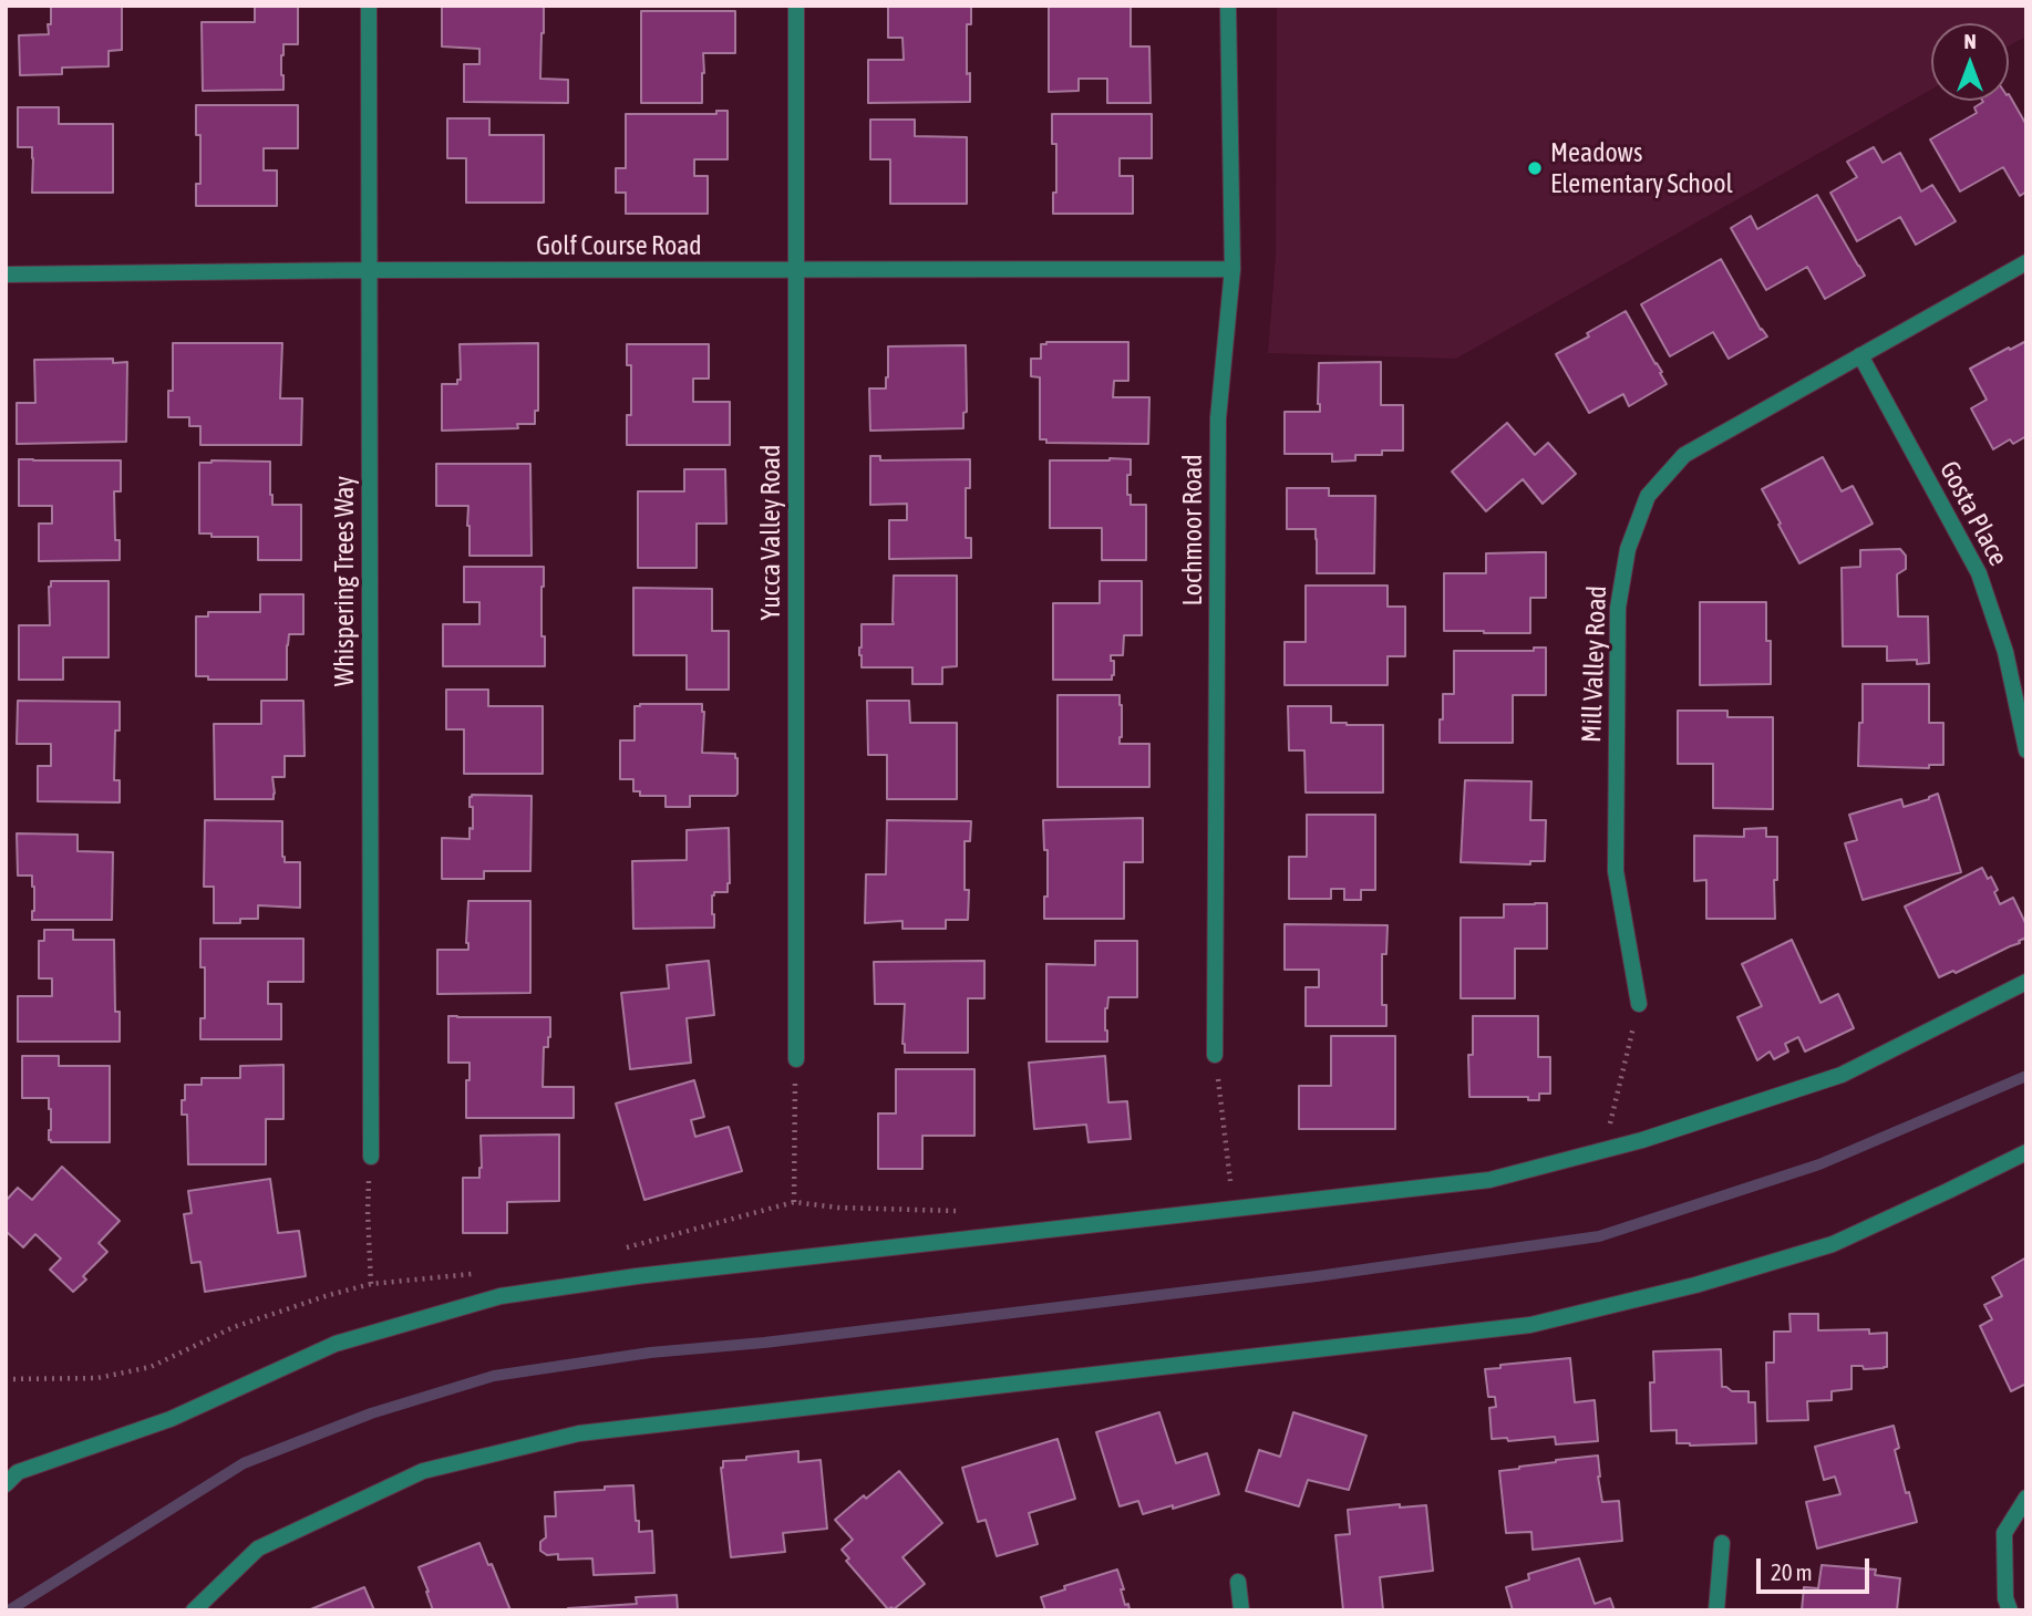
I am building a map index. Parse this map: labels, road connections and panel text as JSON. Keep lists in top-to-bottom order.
{
  "streets": {
    "street": [
      "Golf Course Road",
      "Gosta Place",
      "Lochmoor Road",
      "Yucca Valley Road",
      "Whispering Trees Way",
      "Mill Valley Road"
    ]
  },
  "crossings": [
    ["Golf Course Road", "Lochmoor Road"],
    ["Golf Course Road", "Yucca Valley Road"],
    ["Golf Course Road", "Whispering Trees Way"],
    ["Gosta Place", "Mill Valley Road"]
  ],
  "places": ["Meadows Elementary School"],
  "scale_bar": "20 m",
  "north": "top"
}
